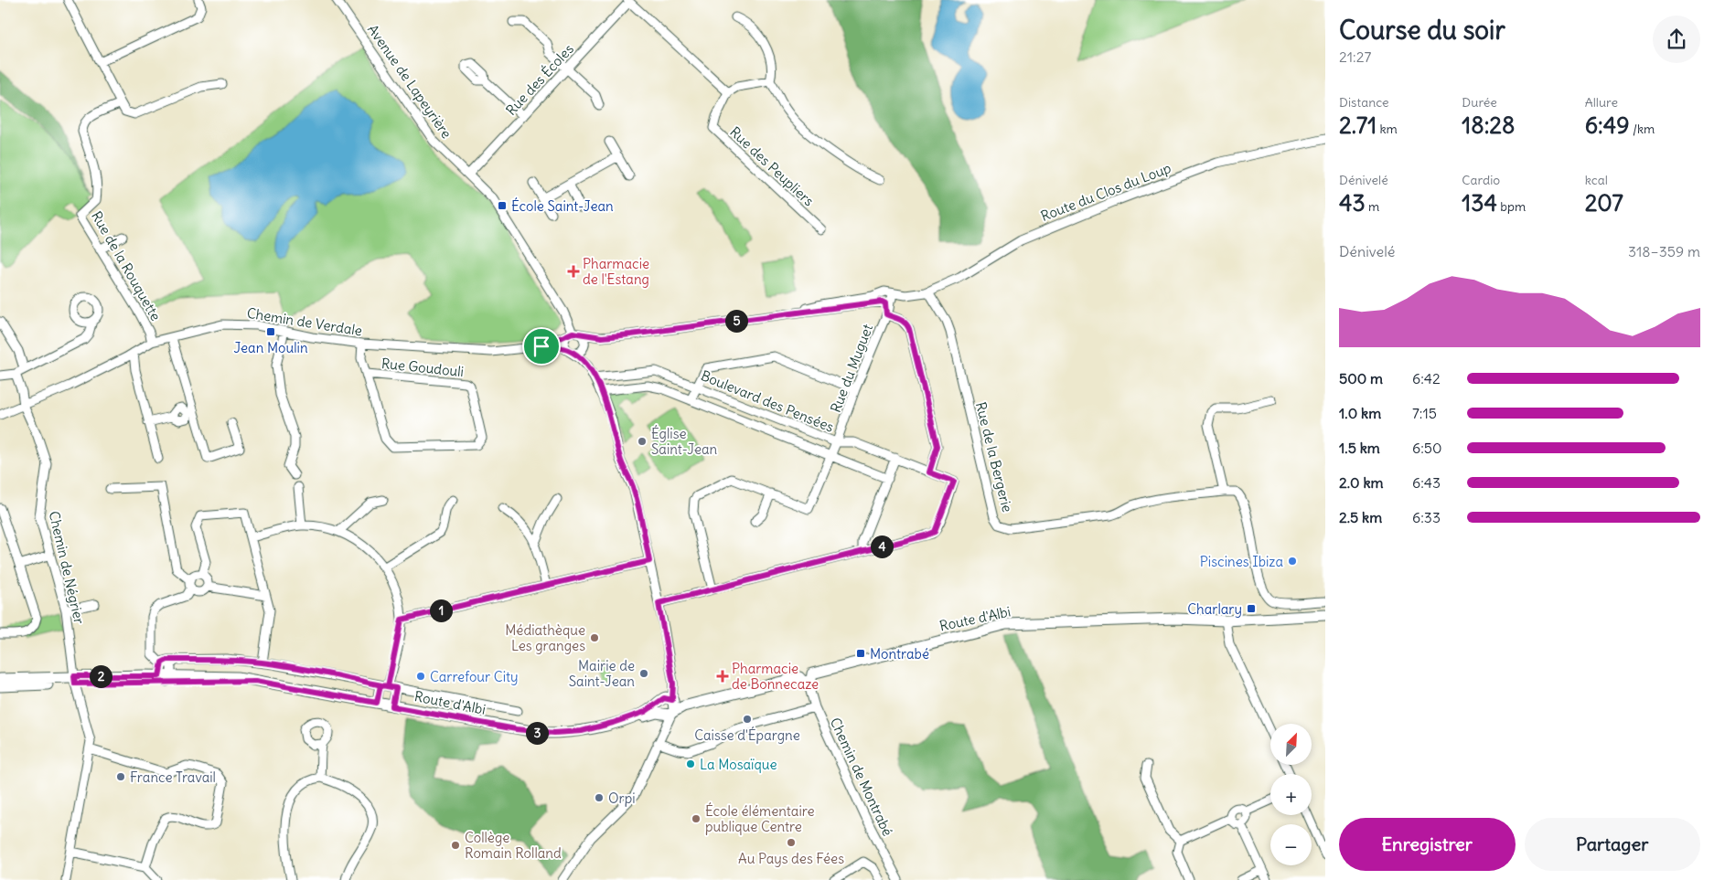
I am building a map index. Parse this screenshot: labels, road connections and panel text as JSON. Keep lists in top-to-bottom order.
{
  "streets": {
    "main road": ["Route d'Albi"],
    "street": [
      "Rue des Écoles",
      "Avenue de Lapeyrière",
      "Rue des Peupliers",
      "Route du Clos du Loup",
      "Rue de la Rouquette",
      "Chemin de Verdale",
      "Rue Goudouli",
      "Rue du Muguet",
      "Boulevard des Pensées",
      "Rue de la Bergerie",
      "Chemin de Négrier",
      "Chemin de Montrabé"
    ]
  },
  "crossings": [
    ["Rue des Écoles", "Avenue de Lapeyrière"],
    ["Avenue de Lapeyrière", "Chemin de Verdale"],
    ["Route du Clos du Loup", "Rue du Muguet"],
    ["Route du Clos du Loup", "Rue de la Bergerie"],
    ["Rue de la Rouquette", "Chemin de Verdale"],
    ["Chemin de Verdale", "Rue Goudouli"],
    ["Chemin de Verdale", "Chemin de Négrier"],
    ["Rue du Muguet", "Boulevard des Pensées"],
    ["Chemin de Négrier", "Route d'Albi"],
    ["Route d'Albi", "Chemin de Montrabé"]
  ],
  "places": {
    "transit": [
      "École Saint-Jean",
      "Jean Moulin",
      "Charlary",
      "Montrabé"
    ],
    "health": ["Pharmacie de l'Estang", "Pharmacie de Bonnecaze"],
    "other": [
      "Église Saint-Jean",
      "Piscines Ibiza",
      "Médiathèque Les granges",
      "Mairie de Saint-Jean",
      "Carrefour City",
      "Caisse d'Épargne",
      "La Mosaïque",
      "France Travail",
      "Orpi",
      "École élémentaire publique Centre",
      "Au Pays des Fées",
      "Collège Romain Rolland"
    ]
  },
  "north": "top right",
  "page": {
    "heading": ["Course du soir", "21:27"],
    "stats": [
      ["Distance", "2.71 km"],
      ["Durée", "18:28"],
      ["Allure", "6:49 /km"],
      ["Dénivelé", "43 m"],
      ["Cardio", "134 bpm"],
      ["kcal", "207"]
    ],
    "chart": ["Dénivelé", "318–359 m"],
    "pins": [
      "5",
      "4",
      "1",
      "2",
      "3"
    ],
    "list": [
      {
        "name": "500 m",
        "note": "6:42"
      },
      {
        "name": "1.0 km",
        "note": "7:15"
      },
      {
        "name": "1.5 km",
        "note": "6:50"
      },
      {
        "name": "2.0 km",
        "note": "6:43"
      },
      {
        "name": "2.5 km",
        "note": "6:33"
      }
    ],
    "map_buttons": ["+", "−"],
    "buttons": ["Enregistrer", "Partager"]
  }
}
